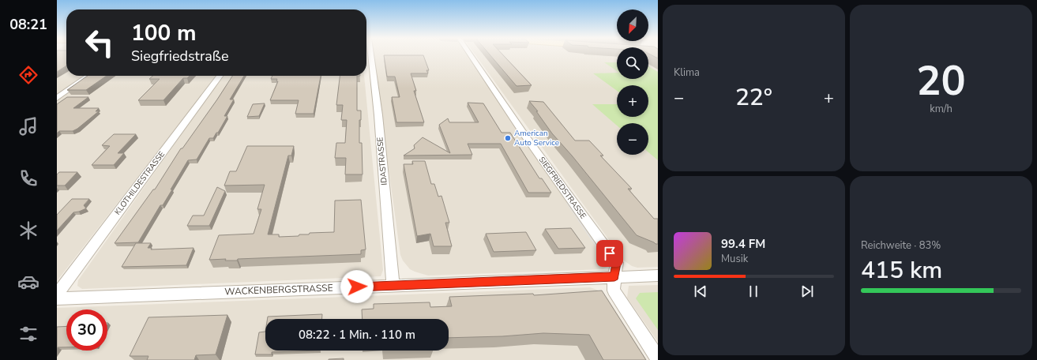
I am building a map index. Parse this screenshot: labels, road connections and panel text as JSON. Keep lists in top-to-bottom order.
{
  "streets": {
    "street": [
      "IDASTRASSE",
      "KLOTHILDESTRASSE",
      "SIEGFRIEDSTRASSE",
      "WACKENBERGSTRASSE"
    ]
  },
  "crossings": [
    ["IDASTRASSE", "WACKENBERGSTRASSE"],
    ["SIEGFRIEDSTRASSE", "WACKENBERGSTRASSE"]
  ],
  "places": ["American Auto Service"],
  "north": "bottom left",
  "page": {
    "tabs": "08:21",
    "tile": [
      "Klima",
      ["20", "km/h"],
      ["Reichweite · 83%", "415 km"]
    ],
    "map_buttons": ["+", "−"],
    "turn": ["100 m", "Siegfriedstraße"],
    "heat": ["−", "22°", "+"],
    "song": ["99.4 FM", "Musik"],
    "limit": "30",
    "trip": "08:22 · 1 Min. · 110 m"
  }
}
